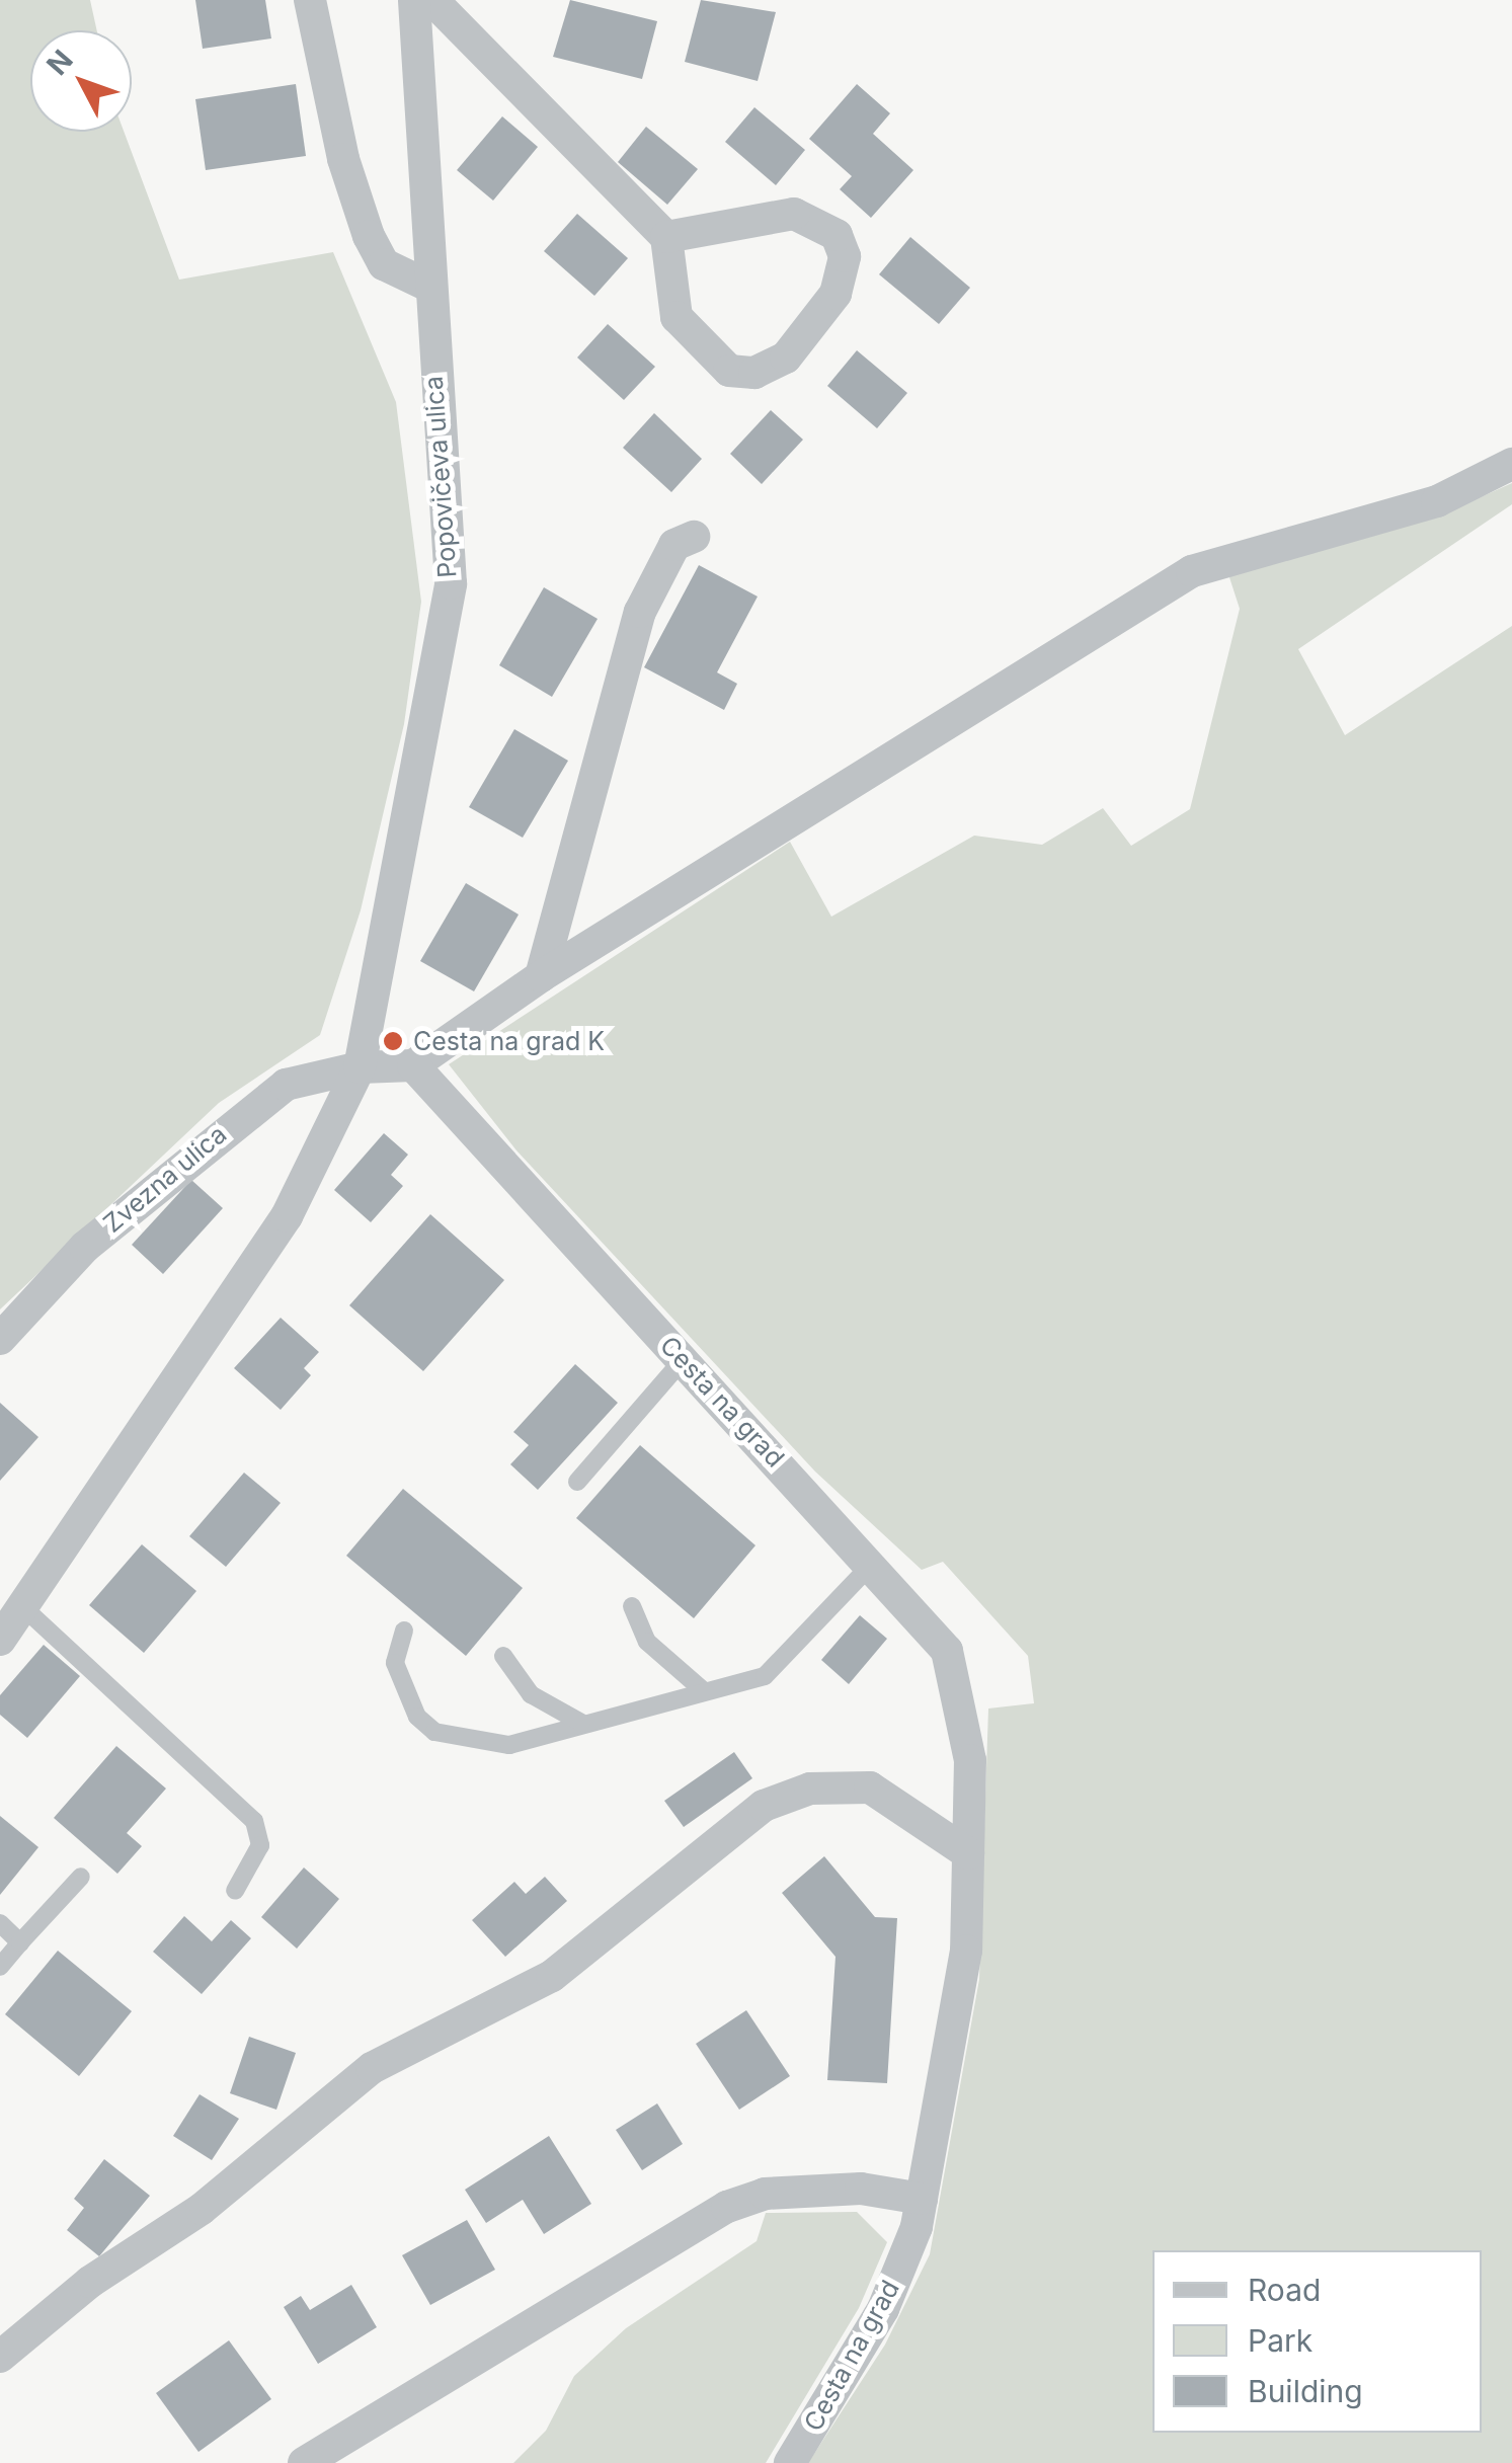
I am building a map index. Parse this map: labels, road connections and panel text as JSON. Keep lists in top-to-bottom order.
{
  "streets": {
    "street": ["Popovičeva ulica", "Zvezna ulica", "Cesta na grad"]
  },
  "crossings": [
    ["Popovičeva ulica", "Zvezna ulica"]
  ],
  "places": ["Cesta na grad K"],
  "legend": ["Road", "Park", "Building"],
  "north": "top left"
}
